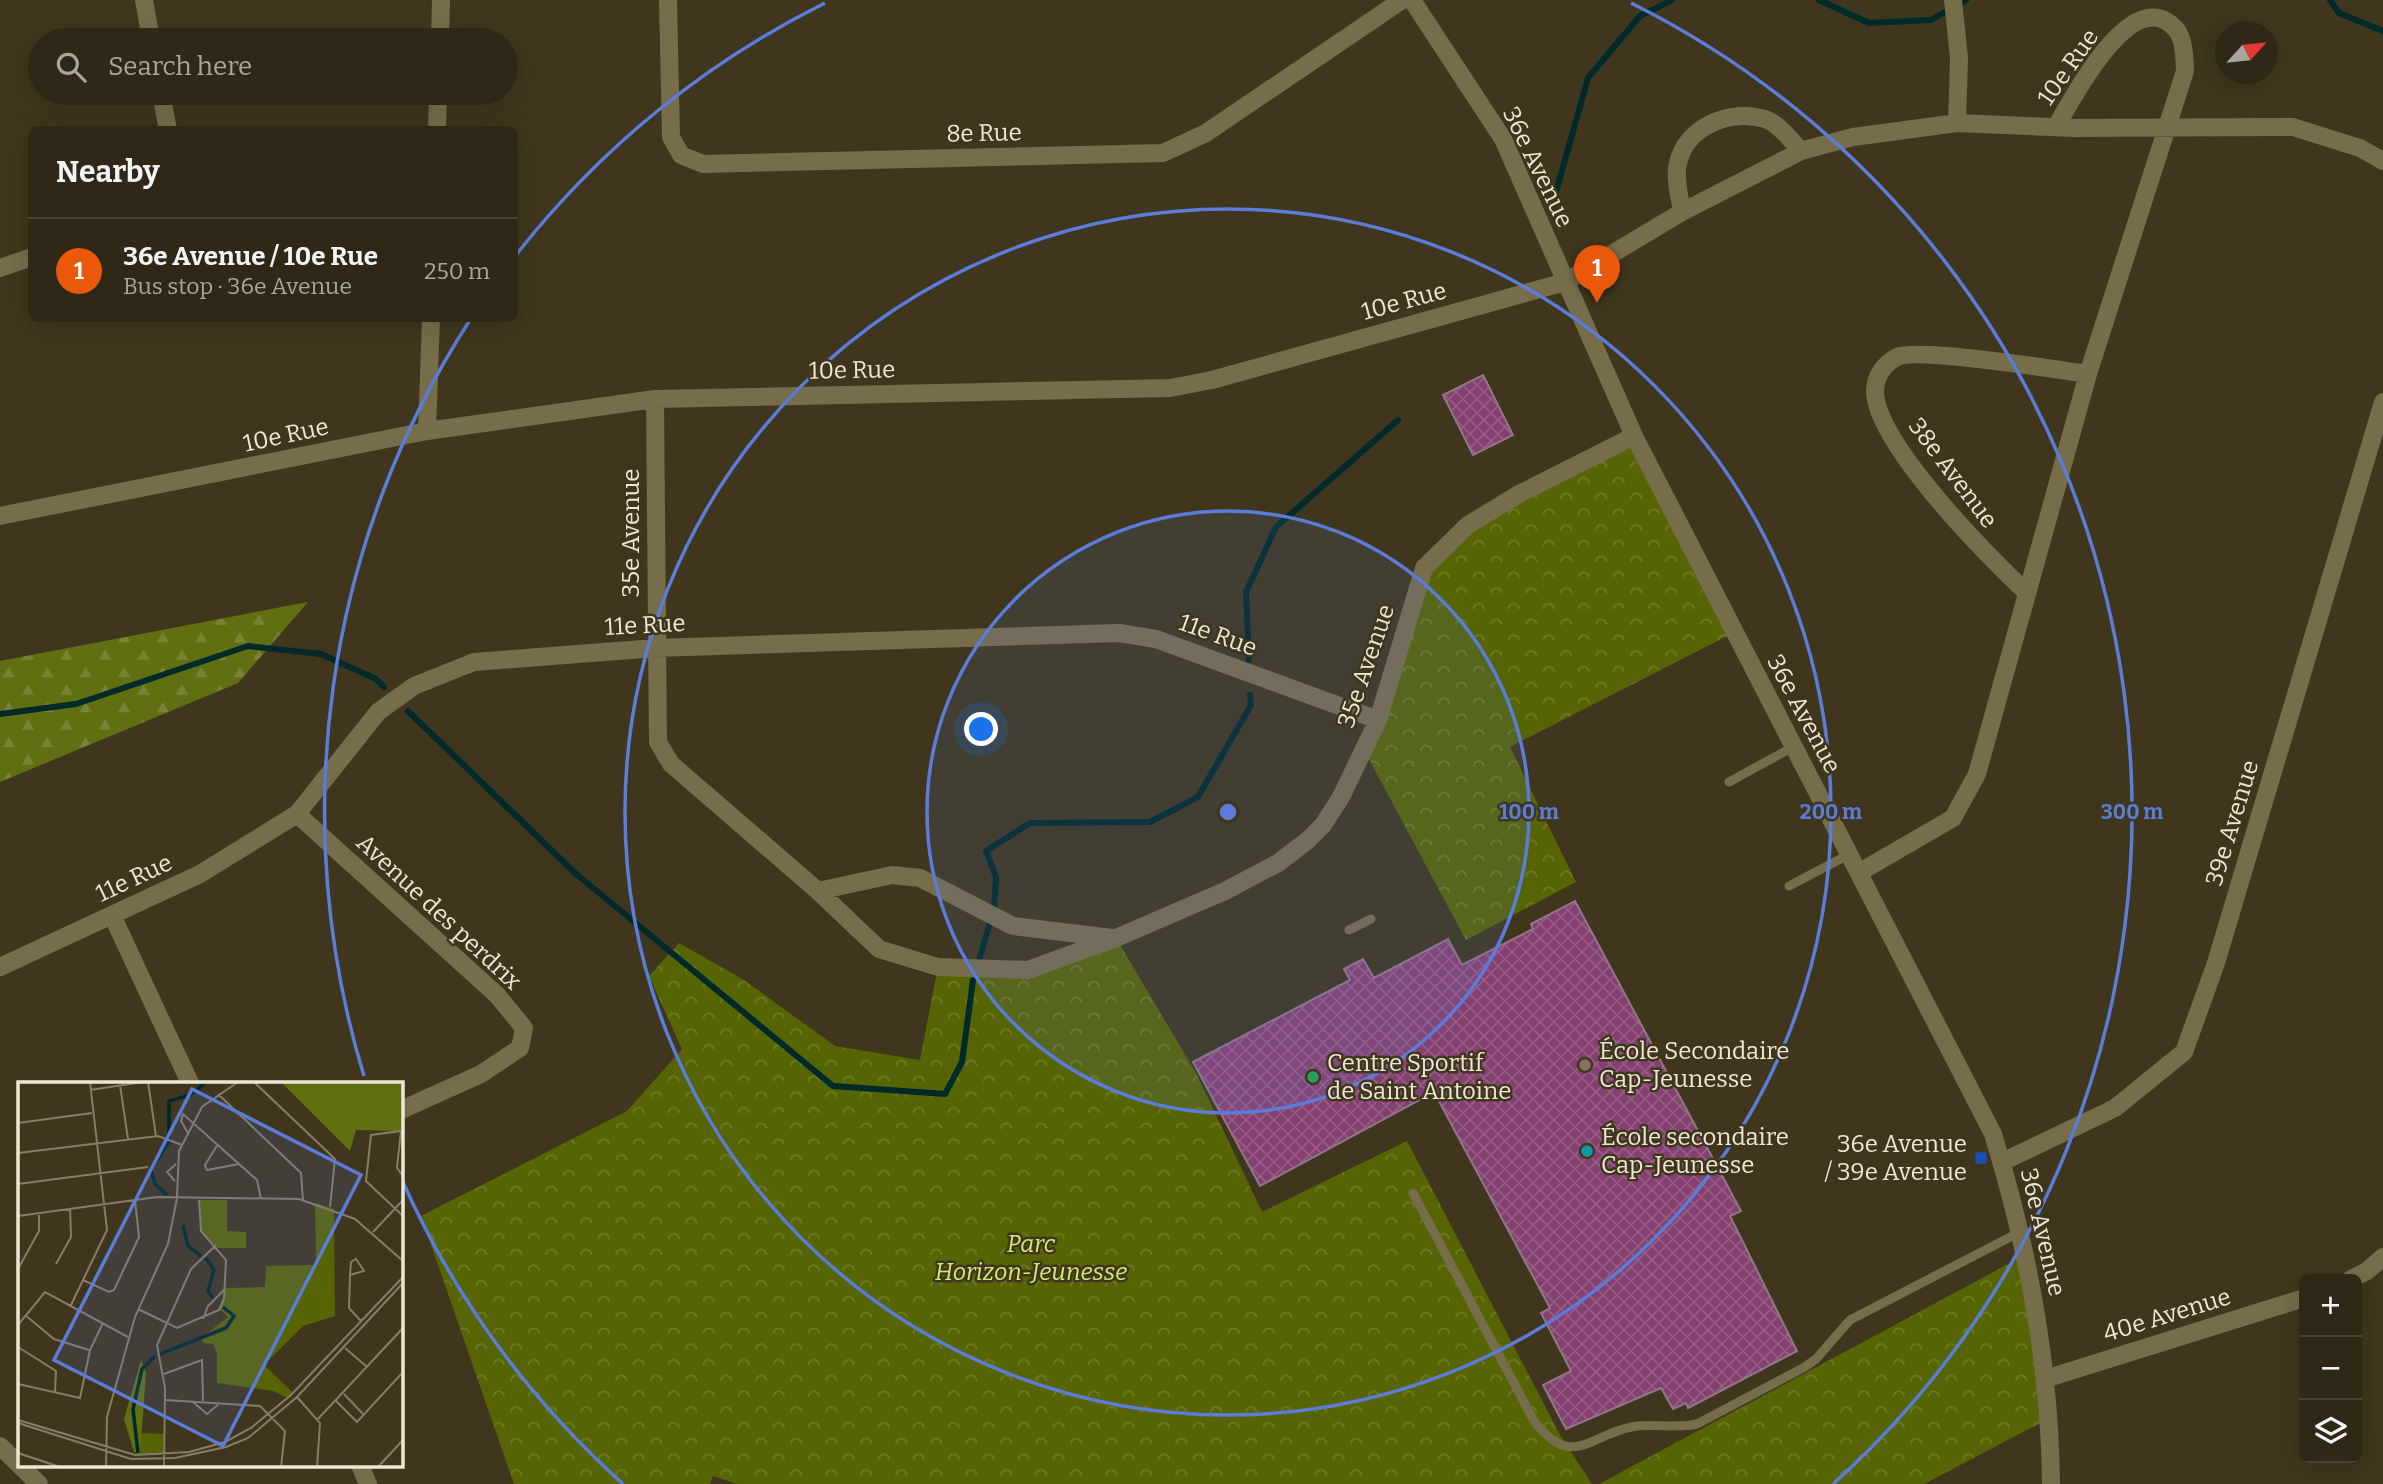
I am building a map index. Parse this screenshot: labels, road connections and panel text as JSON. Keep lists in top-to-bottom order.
{
  "streets": {
    "street": [
      "10e Rue",
      "8e Rue",
      "36e Avenue",
      "38e Avenue",
      "35e Avenue",
      "11e Rue",
      "39e Avenue",
      "Avenue des perdrix",
      "40e Avenue"
    ]
  },
  "crossings": [
    ["10e Rue", "36e Avenue"],
    ["10e Rue", "35e Avenue"],
    ["36e Avenue", "35e Avenue"],
    ["36e Avenue", "39e Avenue"],
    ["36e Avenue", "40e Avenue"],
    ["35e Avenue", "11e Rue"],
    ["11e Rue", "Avenue des perdrix"]
  ],
  "parks": ["Parc Horizon-Jeunesse"],
  "places": {
    "other": ["École Secondaire Cap-Jeunesse", "Centre Sportif de Saint Antoine", "École secondaire Cap-Jeunesse"],
    "transit": ["36e Avenue / 39e Avenue"]
  },
  "north": "top right",
  "page": {
    "search": "Search here",
    "heading": "Nearby",
    "list": [
      {
        "mark": "1",
        "name": "36e Avenue / 10e Rue",
        "note": "Bus stop · 36e Avenue",
        "value": "250 m"
      }
    ],
    "pins": "1",
    "map_buttons": ["+", "−"]
  },
  "rings": ["100 m", "200 m", "300 m"]
}
